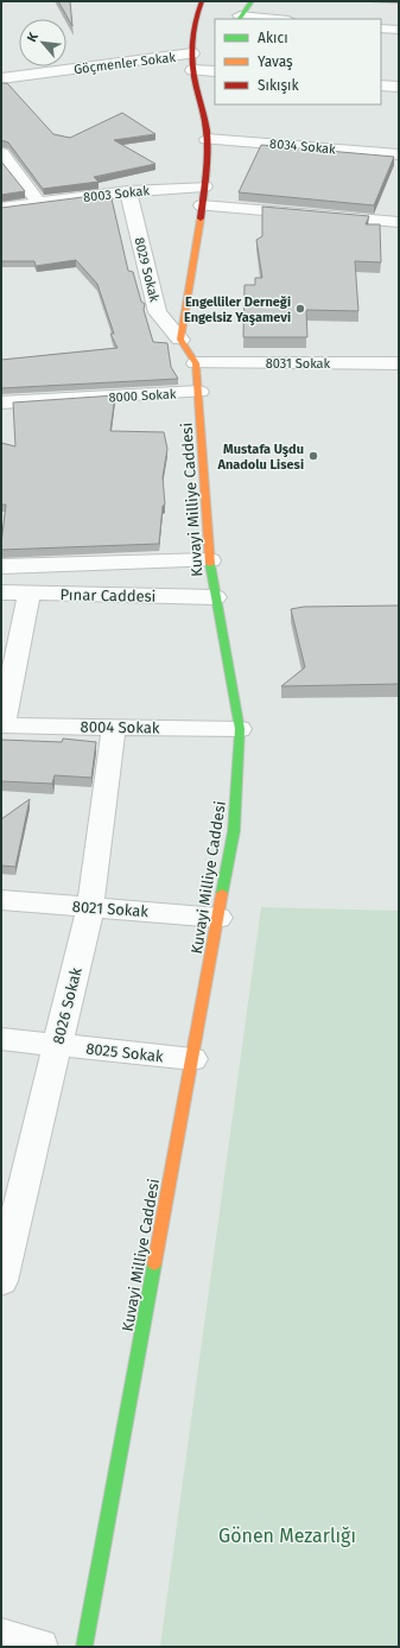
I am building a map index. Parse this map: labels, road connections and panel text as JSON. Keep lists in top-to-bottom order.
{
  "streets": {
    "main road": ["Kuvayi Milliye Caddesi"],
    "street": [
      "Göçmenler Sokak",
      "8034 Sokak",
      "8003 Sokak",
      "8029 Sokak",
      "8031 Sokak",
      "8000 Sokak",
      "Pınar Caddesi",
      "8004 Sokak",
      "8021 Sokak",
      "8026 Sokak",
      "8025 Sokak"
    ]
  },
  "crossings": [
    ["8003 Sokak", "8029 Sokak"],
    ["8029 Sokak", "Kuvayi Milliye Caddesi"],
    ["8031 Sokak", "Kuvayi Milliye Caddesi"],
    ["8000 Sokak", "Kuvayi Milliye Caddesi"],
    ["Kuvayi Milliye Caddesi", "Pınar Caddesi"],
    ["Kuvayi Milliye Caddesi", "8004 Sokak"],
    ["Kuvayi Milliye Caddesi", "8021 Sokak"],
    ["Kuvayi Milliye Caddesi", "8025 Sokak"],
    ["8004 Sokak", "8026 Sokak"],
    ["8021 Sokak", "8026 Sokak"],
    ["8026 Sokak", "8025 Sokak"]
  ],
  "parks": ["Gönen Mezarlığı"],
  "places": ["Engelliler Derneği Engelsiz Yaşamevi", "Mustafa Uşdu Anadolu Lisesi"],
  "legend": ["Akıcı", "Yavaş", "Sıkışık"],
  "north": "top left"
}
